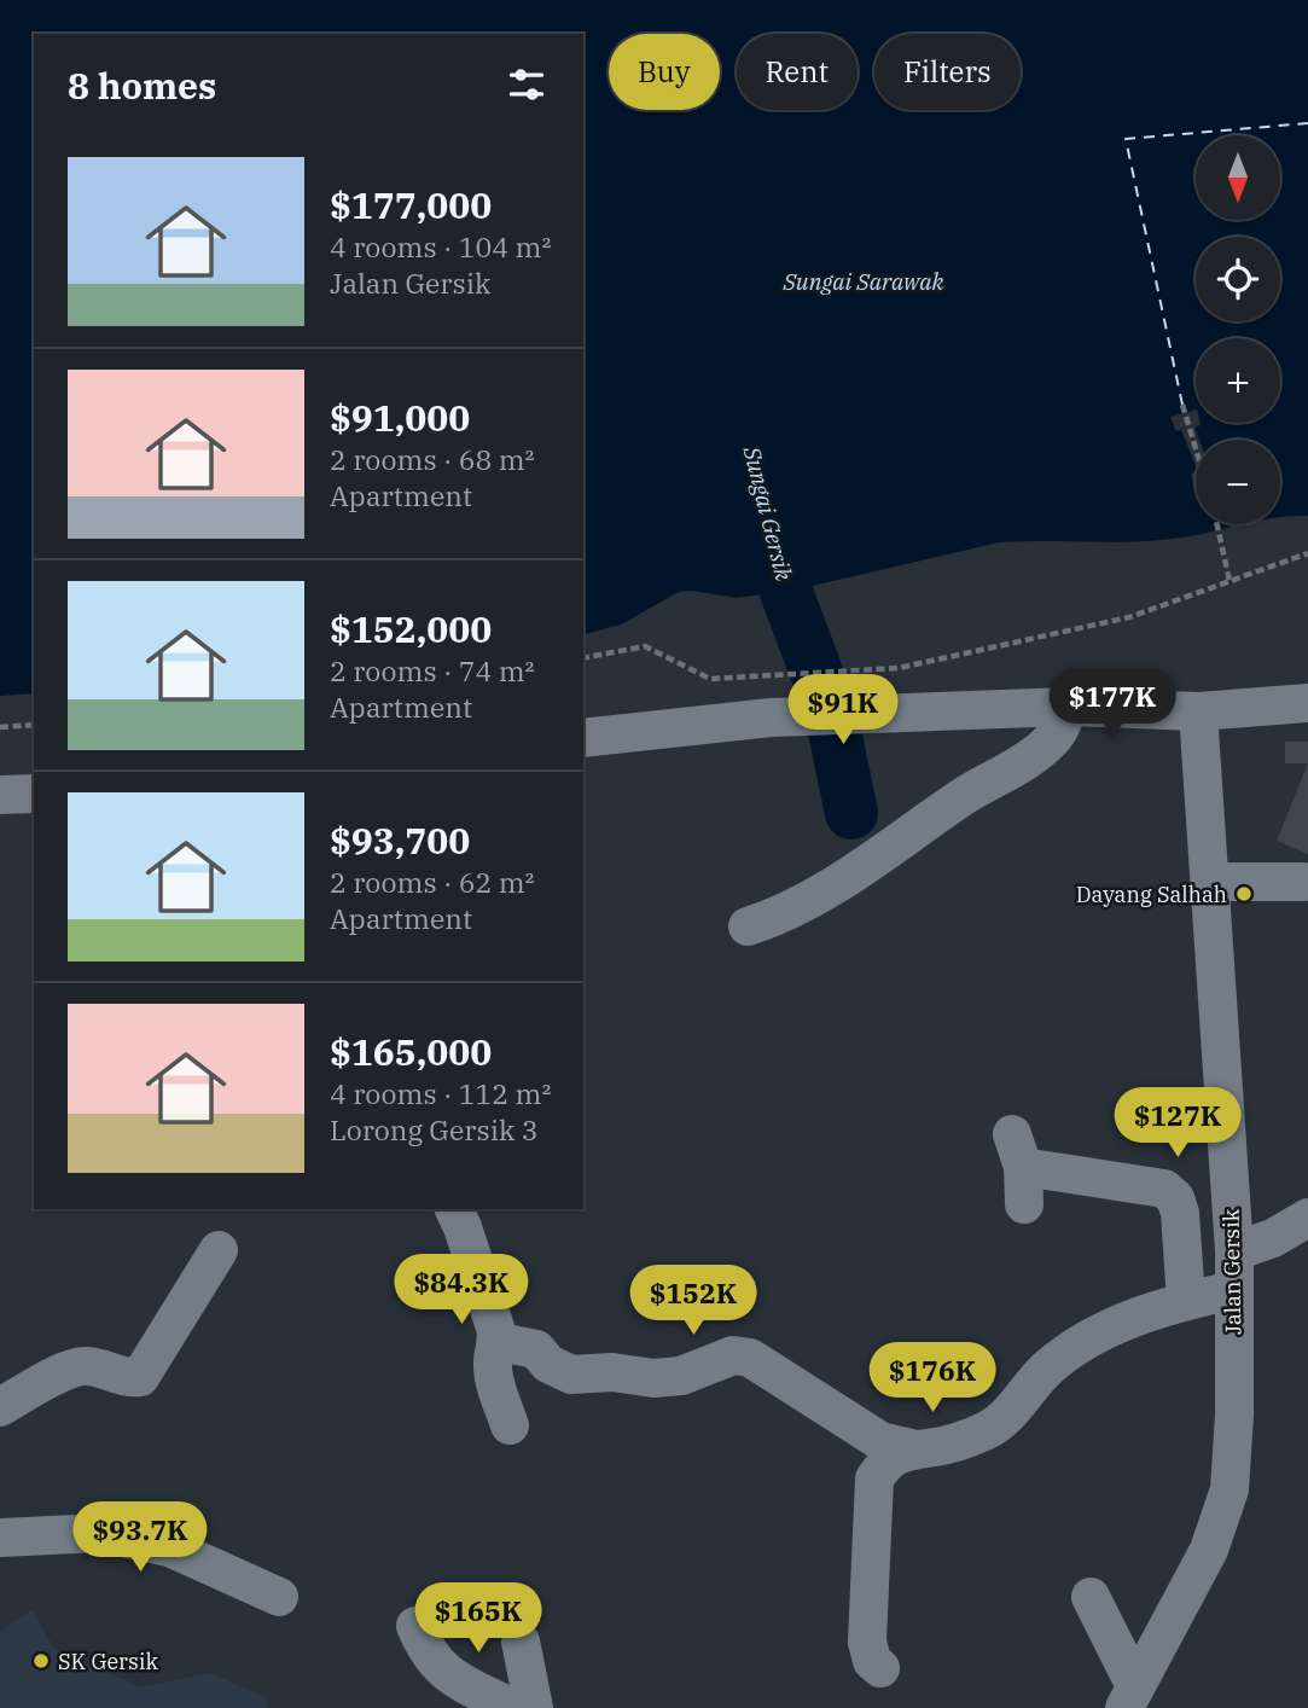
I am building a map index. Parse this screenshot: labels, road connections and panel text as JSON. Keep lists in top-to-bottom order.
{
  "streets": {
    "street": ["Jalan Gersik"]
  },
  "water": ["Sungai Sarawak", "Sungai Gersik"],
  "places": ["Dayang Salhah", "SK Gersik"],
  "north": "bottom",
  "page": {
    "chip": ["Buy", "Rent", "Filters"],
    "heading": "8 homes",
    "map_buttons": ["+", "−"],
    "list": [
      {
        "name": "$177,000",
        "note": "4 rooms · 104 m² · Jalan Gersik"
      },
      {
        "name": "$91,000",
        "note": "2 rooms · 68 m² · Apartment"
      },
      {
        "name": "$152,000",
        "note": "2 rooms · 74 m² · Apartment"
      },
      {
        "name": "$93,700",
        "note": "2 rooms · 62 m² · Apartment"
      },
      {
        "name": "$165,000",
        "note": "4 rooms · 112 m² · Lorong Gersik 3"
      }
    ],
    "price": [
      "$177K",
      "$91K",
      "$127K",
      "$84.3K",
      "$152K",
      "$176K",
      "$93.7K",
      "$165K"
    ]
  }
}
